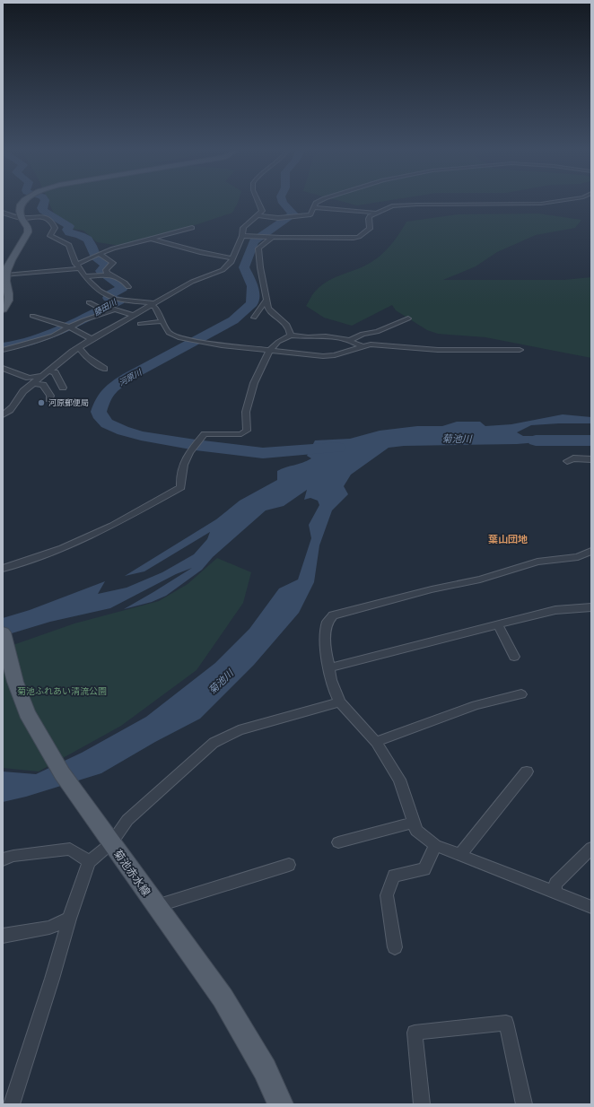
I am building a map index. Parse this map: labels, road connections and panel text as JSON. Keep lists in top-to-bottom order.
{
  "streets": {
    "main road": ["菊池赤水線"]
  },
  "districts": ["葉山団地"],
  "water": ["藤田川", "河原川", "菊池川"],
  "parks": ["菊池ふれあい清流公園"],
  "places": ["河原郵便局"]
}
